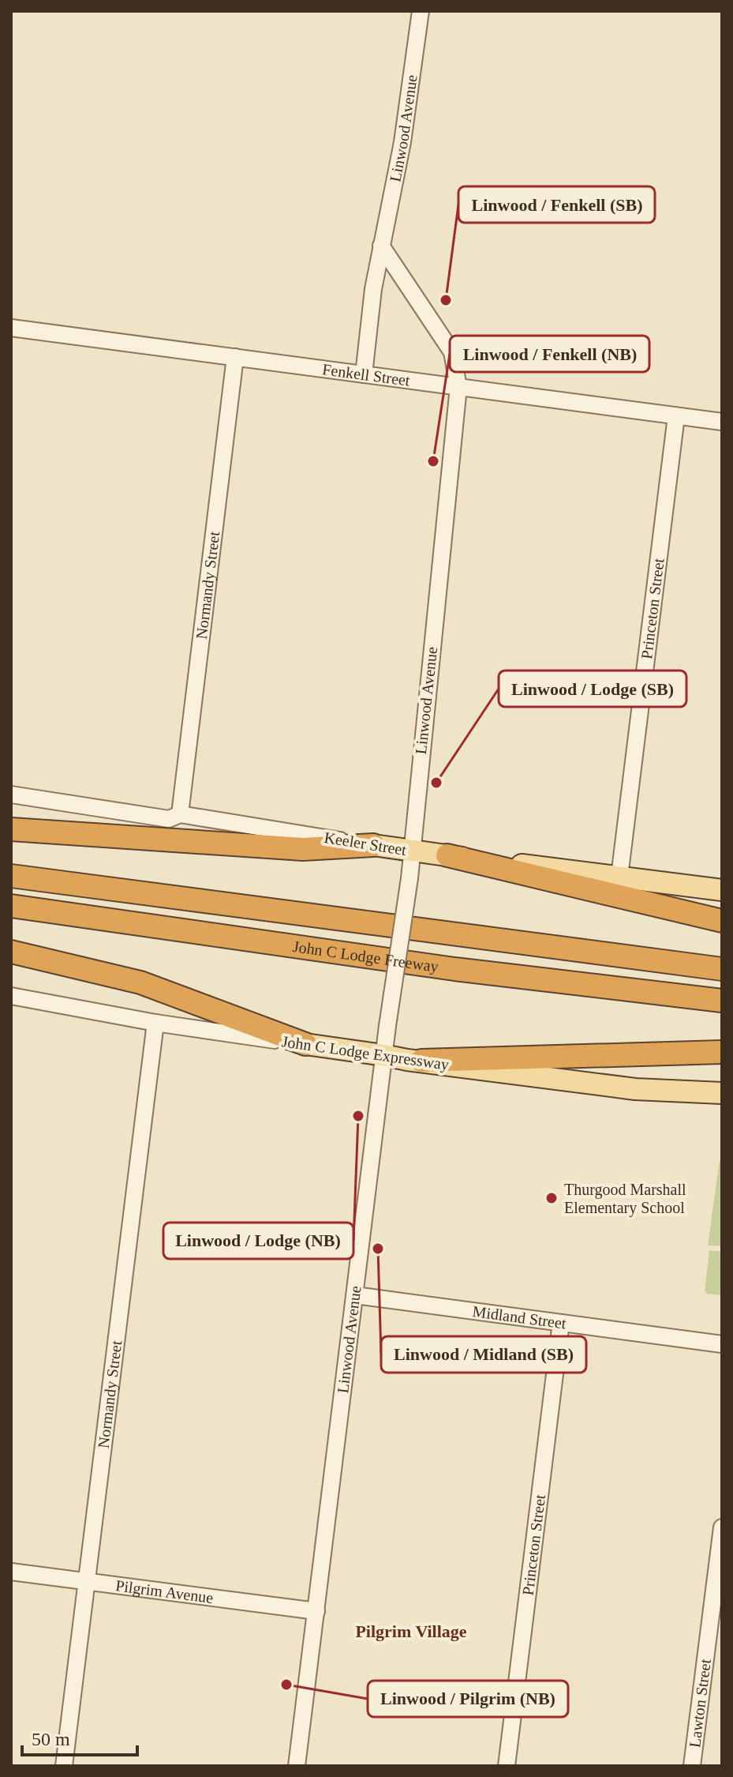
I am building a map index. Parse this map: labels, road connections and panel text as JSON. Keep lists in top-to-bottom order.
{
  "streets": {
    "highway": ["John C Lodge Freeway"],
    "main road": ["Keeler Street", "John C Lodge Expressway"],
    "street": [
      "Linwood Avenue",
      "Fenkell Street",
      "Normandy Street",
      "Princeton Street",
      "Midland Street",
      "Pilgrim Avenue",
      "Lawton Street"
    ]
  },
  "crossings": [
    ["Linwood Avenue", "Fenkell Street"],
    ["Linwood Avenue", "Keeler Street"],
    ["Linwood Avenue", "John C Lodge Expressway"],
    ["Linwood Avenue", "Midland Street"],
    ["Linwood Avenue", "Pilgrim Avenue"],
    ["Fenkell Street", "Normandy Street"],
    ["Fenkell Street", "Princeton Street"],
    ["Normandy Street", "Keeler Street"],
    ["Normandy Street", "John C Lodge Expressway"],
    ["Normandy Street", "Pilgrim Avenue"],
    ["Princeton Street", "Keeler Street"],
    ["Princeton Street", "Midland Street"]
  ],
  "districts": ["Pilgrim Village"],
  "places": [
    "Linwood / Fenkell (SB)",
    "Linwood / Fenkell (NB)",
    "Linwood / Lodge (SB)",
    "Linwood / Lodge (NB)",
    "Thurgood Marshall Elementary School",
    "Linwood / Midland (SB)",
    "Linwood / Pilgrim (NB)"
  ],
  "scale_bar": "50 m"
}
